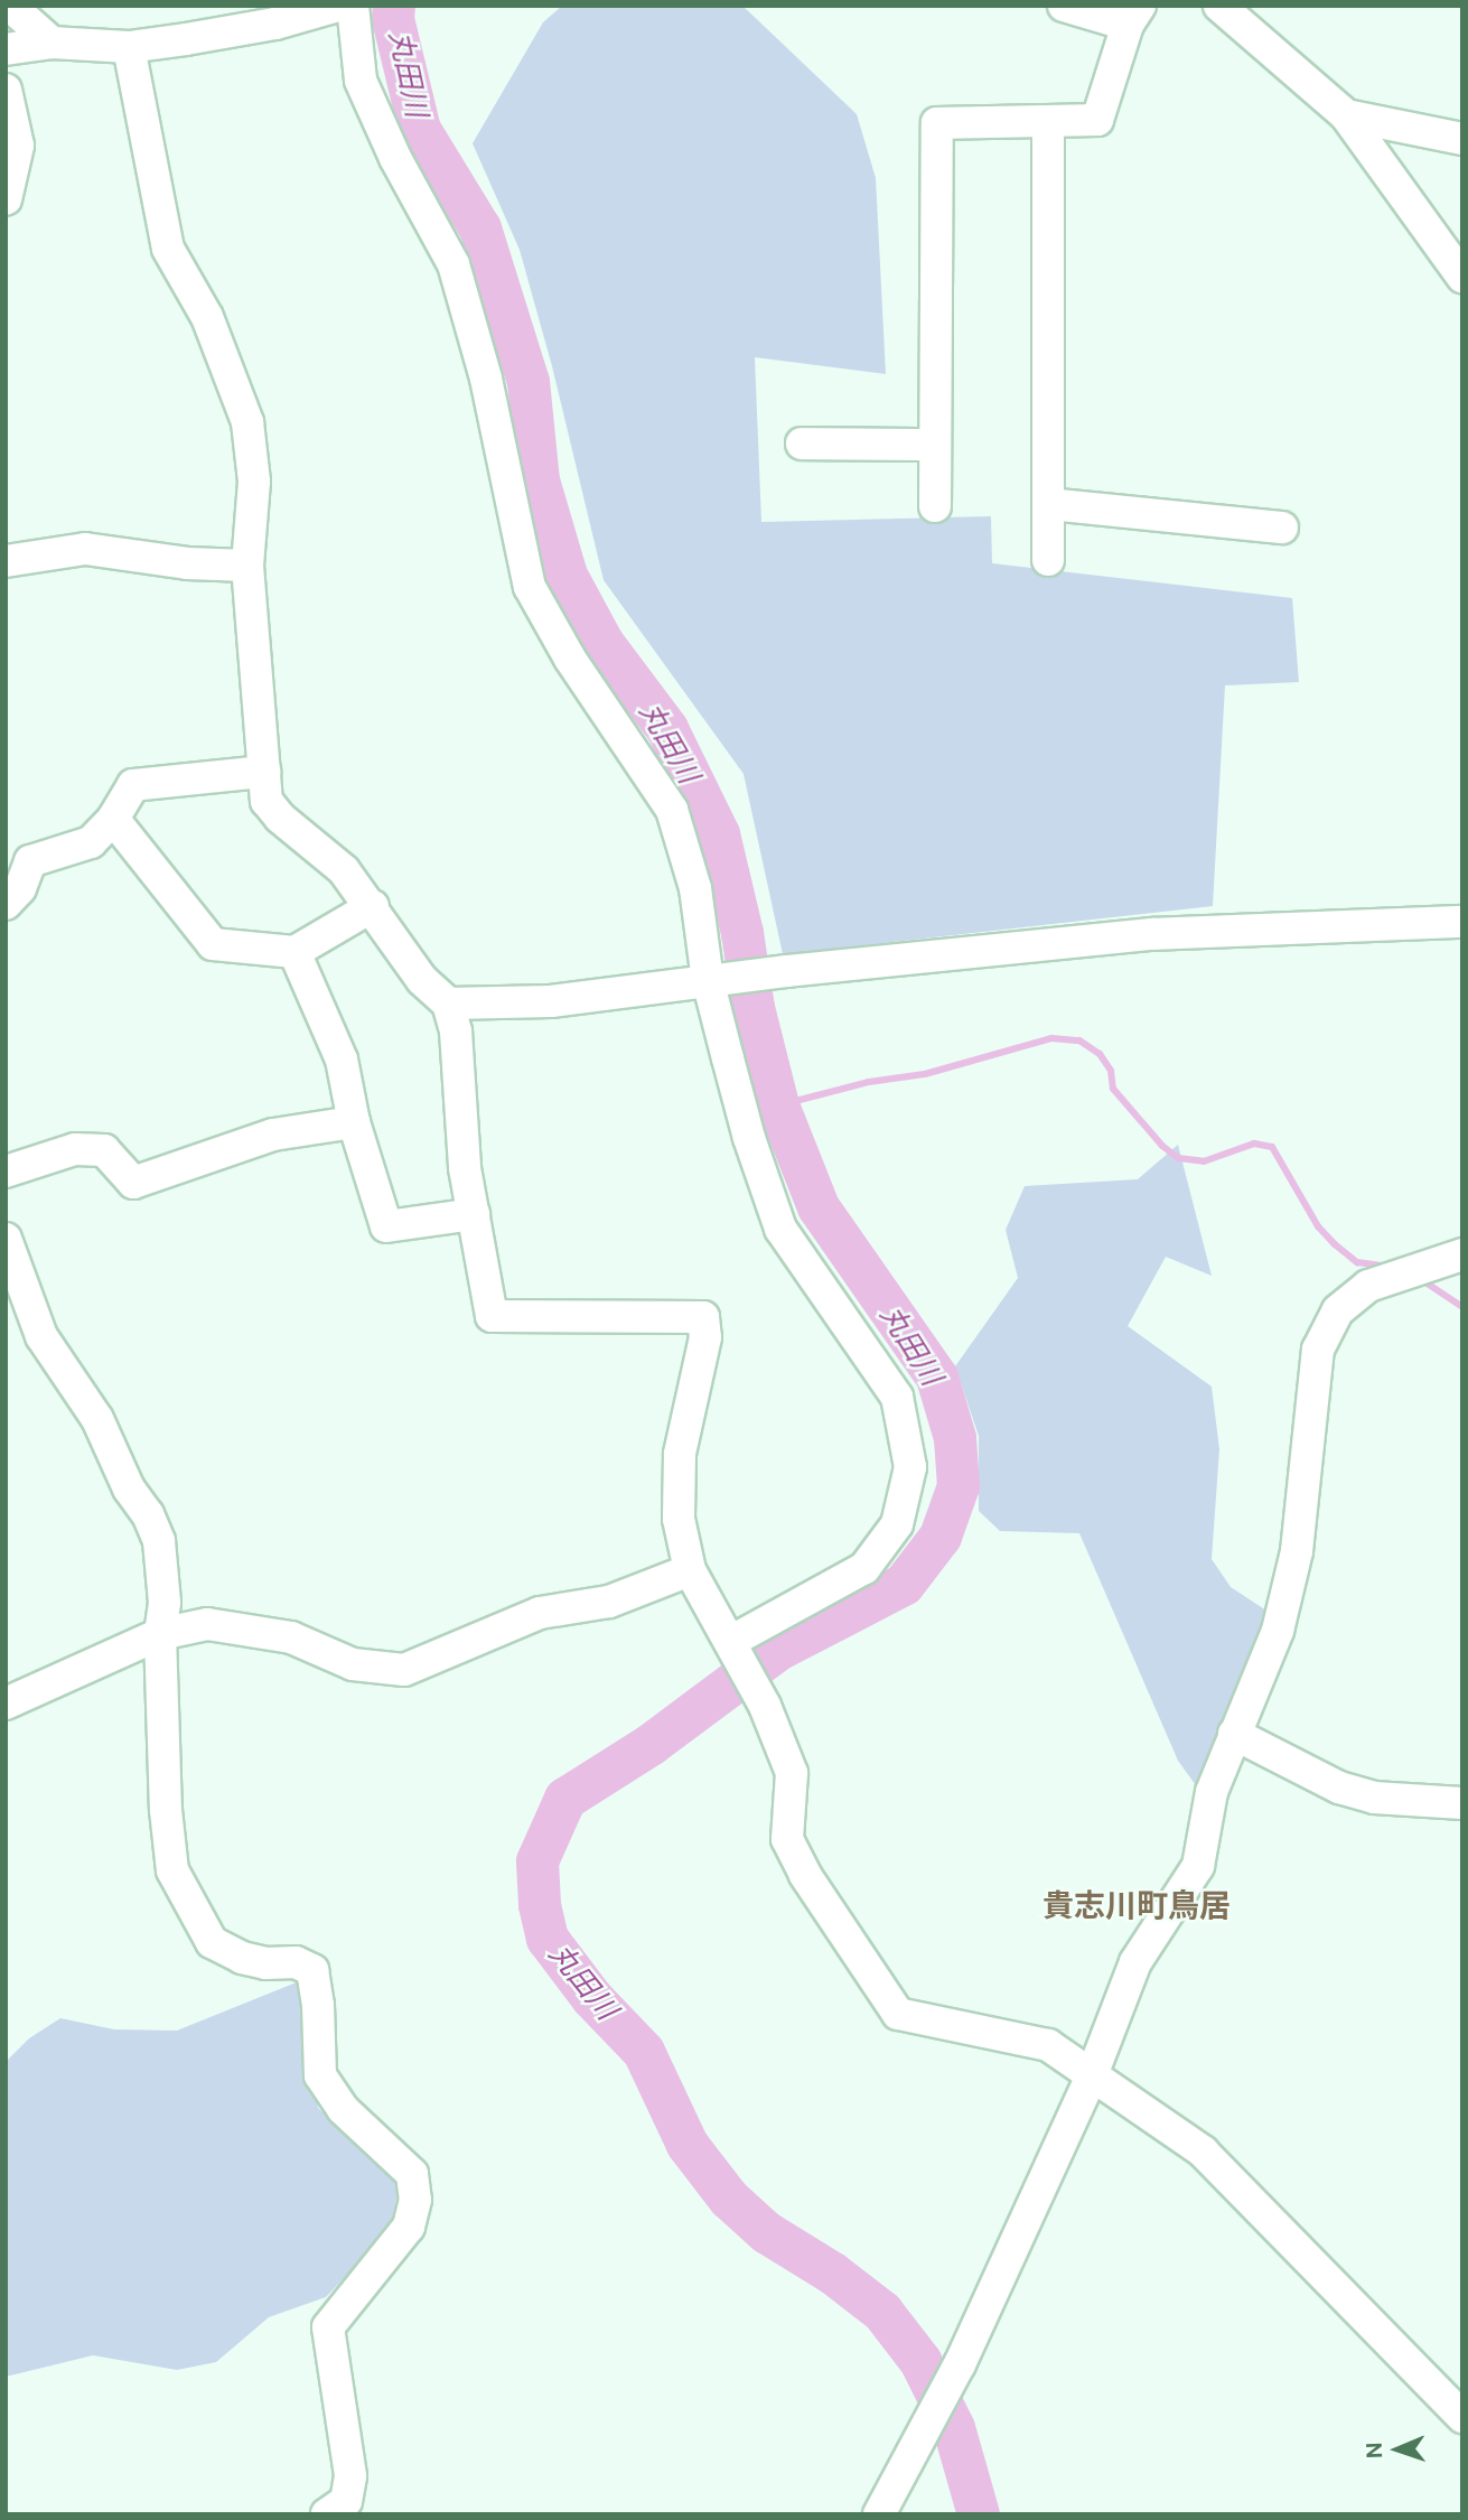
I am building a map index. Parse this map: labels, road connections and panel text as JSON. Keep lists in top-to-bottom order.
{
  "districts": ["貴志川町鳥居"],
  "water": ["丸田川"],
  "north": "left"
}
